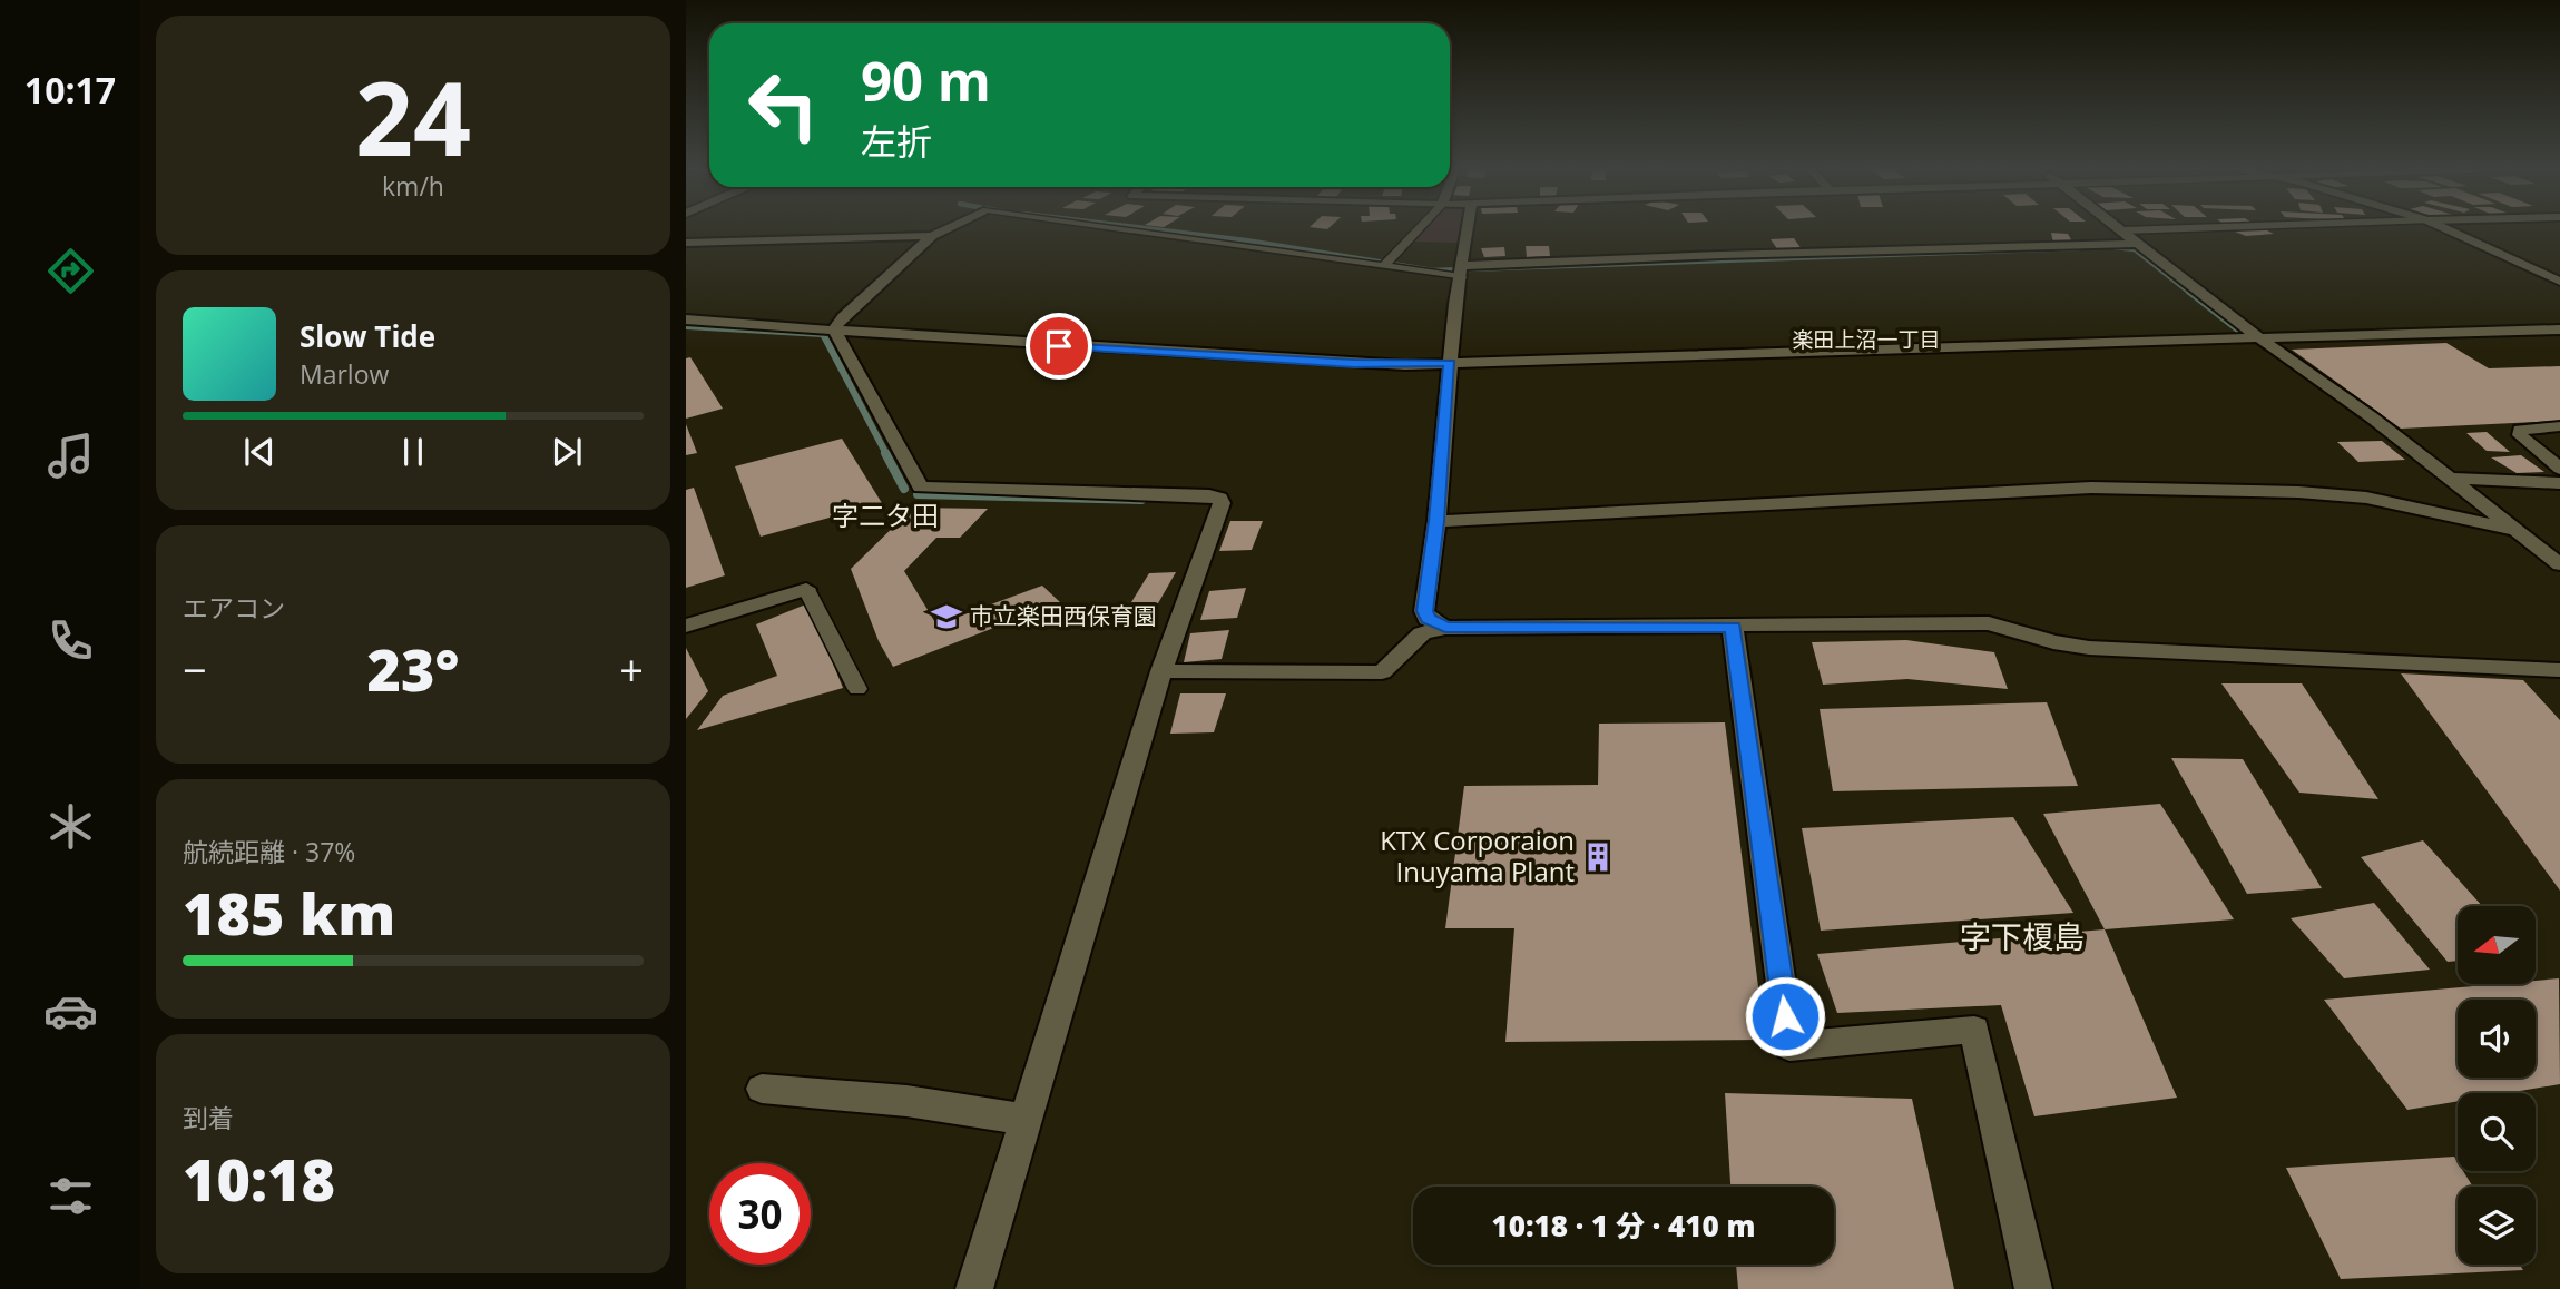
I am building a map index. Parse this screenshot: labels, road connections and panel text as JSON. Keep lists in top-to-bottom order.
{
  "districts": ["楽田上沼一丁目", "字二タ田", "字下榎島"],
  "places": {
    "school or university": ["市立楽田西保育園"],
    "building": ["KTX Corporaion Inuyama Plant"]
  },
  "north": "left",
  "page": {
    "tabs": "10:17",
    "tile": [
      ["24", "km/h"],
      "エアコン",
      ["航続距離 · 37%", "185 km"],
      ["到着", "10:18"]
    ],
    "turn": ["90 m", "左折"],
    "song": ["Slow Tide", "Marlow"],
    "heat": ["−", "23°", "+"],
    "limit": "30",
    "trip": "10:18 · 1 分 · 410 m"
  }
}
